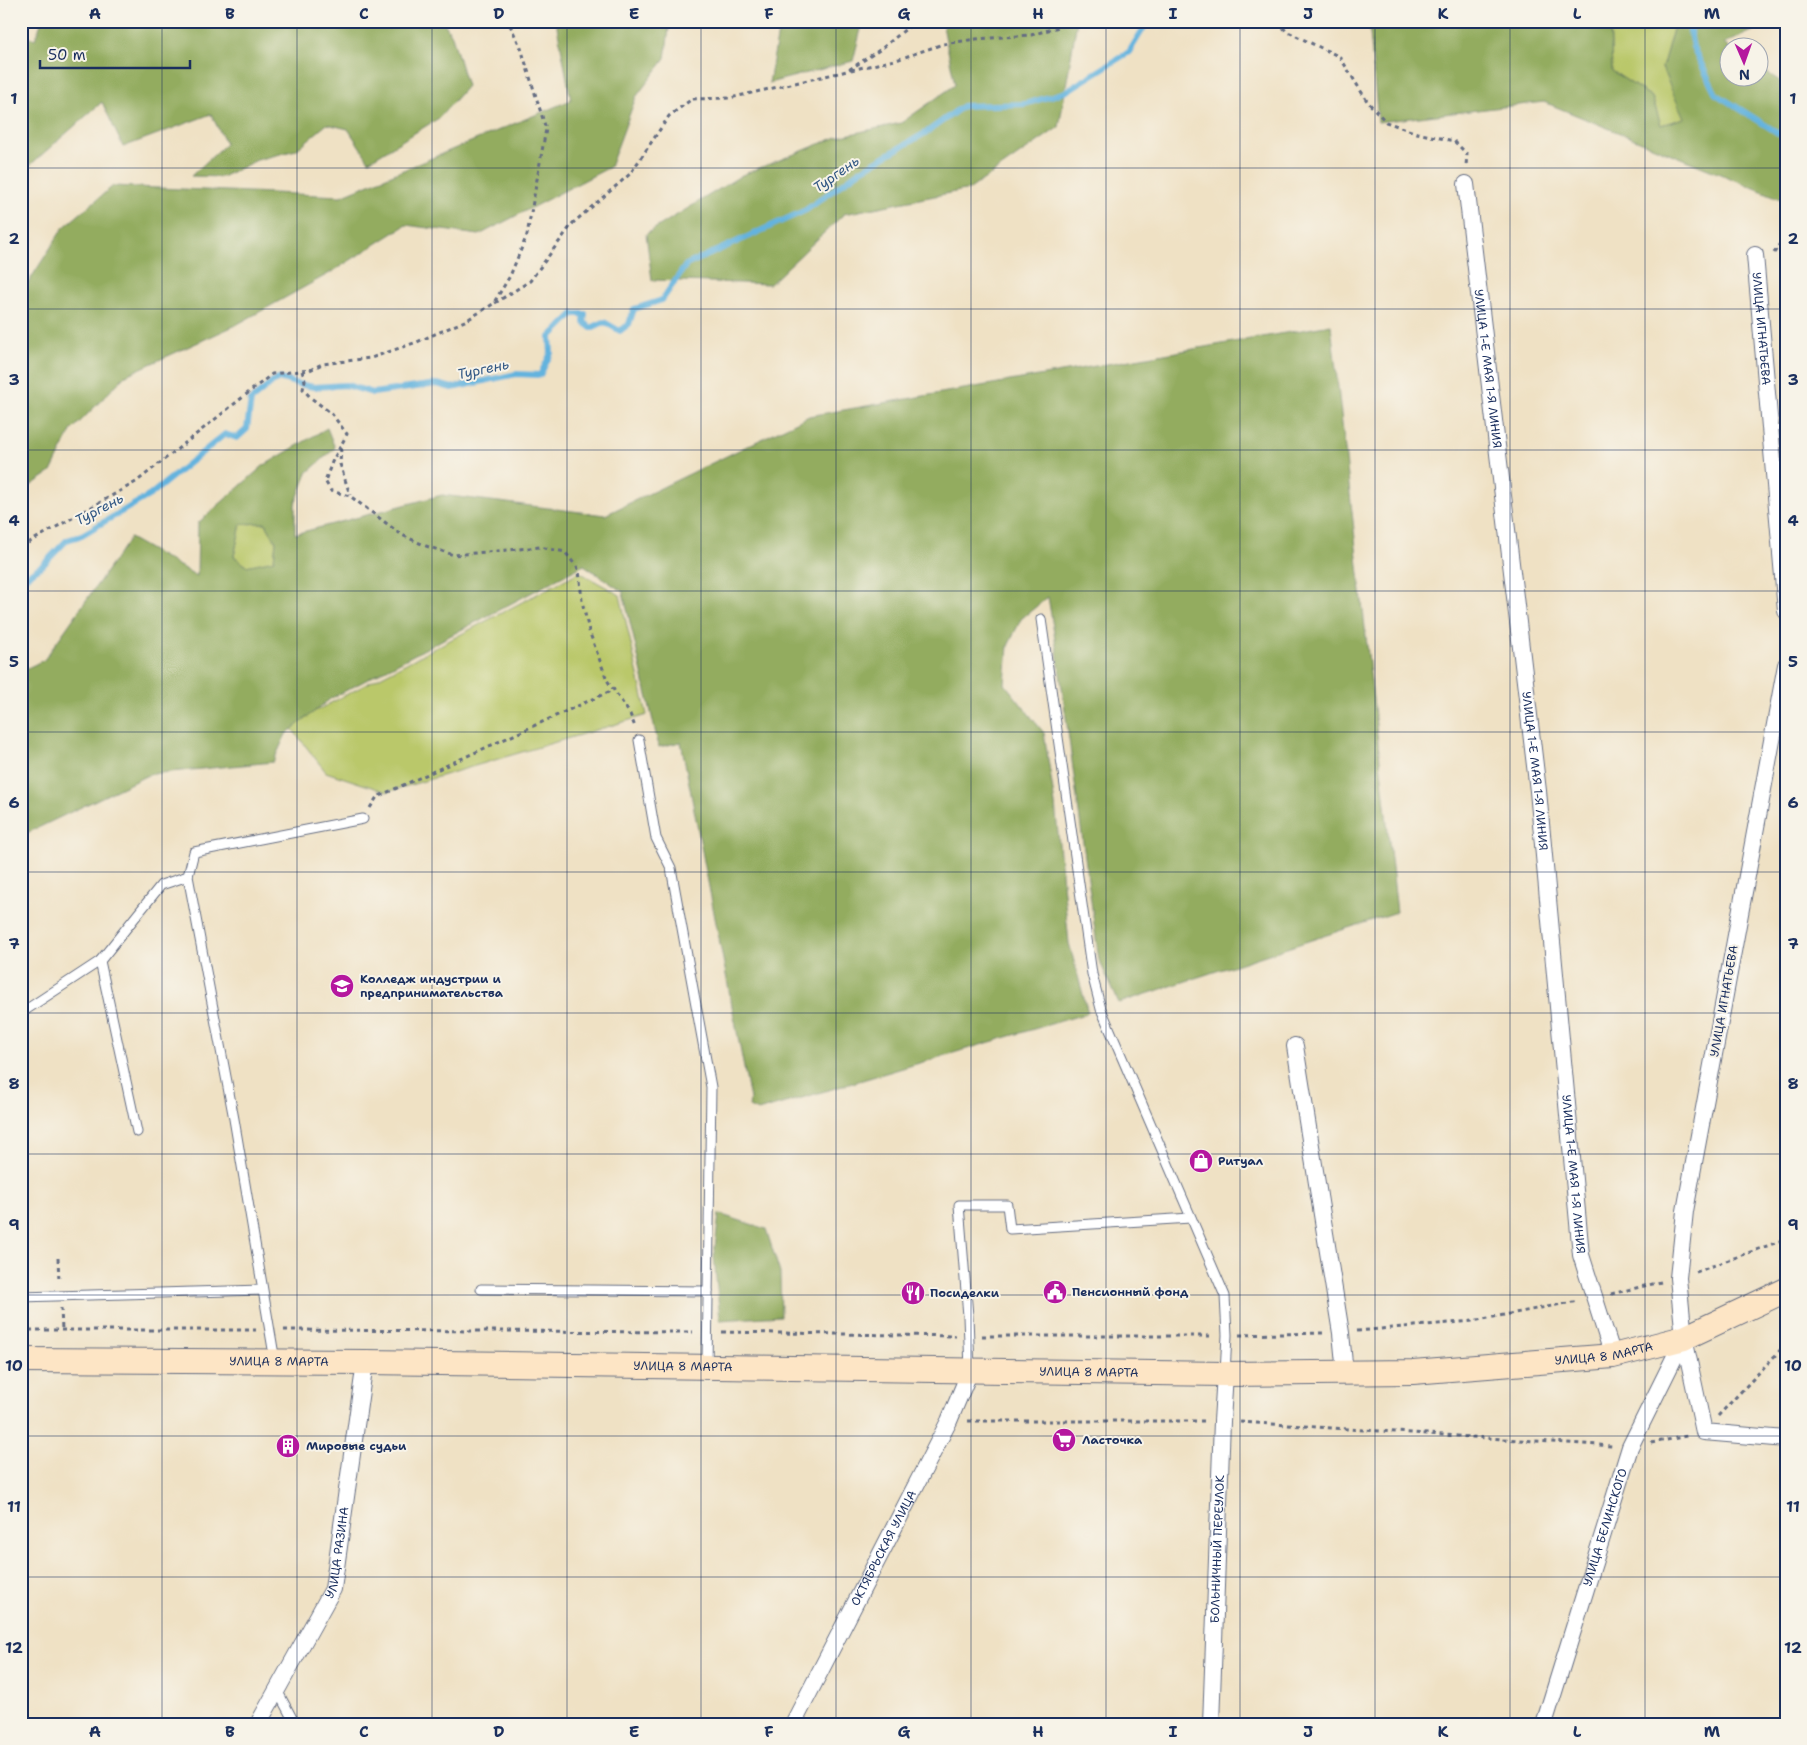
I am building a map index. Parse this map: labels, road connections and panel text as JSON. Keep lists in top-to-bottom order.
{
  "streets": {
    "main road": ["УЛИЦА 8 МАРТА"],
    "street": [
      "УЛИЦА ИГНАТЬЕВА",
      "УЛИЦА 1-Е МАЯ 1-Я ЛИНИЯ",
      "УЛИЦА БЕЛИНСКОГО",
      "ОКТЯБРЬСКАЯ УЛИЦА",
      "БОЛЬНИЧНЫЙ ПЕРЕУЛОК",
      "УЛИЦА РАЗИНА"
    ]
  },
  "crossings": [
    ["УЛИЦА ИГНАТЬЕВА", "УЛИЦА 8 МАРТА"],
    ["УЛИЦА ИГНАТЬЕВА", "УЛИЦА БЕЛИНСКОГО"],
    ["УЛИЦА 1-Е МАЯ 1-Я ЛИНИЯ", "УЛИЦА 8 МАРТА"],
    ["УЛИЦА 8 МАРТА", "УЛИЦА БЕЛИНСКОГО"],
    ["УЛИЦА 8 МАРТА", "ОКТЯБРЬСКАЯ УЛИЦА"],
    ["УЛИЦА 8 МАРТА", "БОЛЬНИЧНЫЙ ПЕРЕУЛОК"],
    ["УЛИЦА 8 МАРТА", "УЛИЦА РАЗИНА"]
  ],
  "water": ["Тургень"],
  "places": {
    "school or university": ["Колледж индустрии и предпринимательства"],
    "shop": ["Ритуал"],
    "public building": ["Пенсионный фонд"],
    "restaurant": ["Посиделки"],
    "supermarket": ["Ласточка"],
    "building": ["Мировые судьи"]
  },
  "scale_bar": "50 m",
  "north": "bottom",
  "grid": {
    "columns": [
      "A",
      "B",
      "C",
      "D",
      "E",
      "F",
      "G",
      "H",
      "I",
      "J",
      "K",
      "L",
      "M"
    ],
    "rows": [
      "1",
      "2",
      "3",
      "4",
      "5",
      "6",
      "7",
      "8",
      "9",
      "10",
      "11",
      "12"
    ]
  }
}
